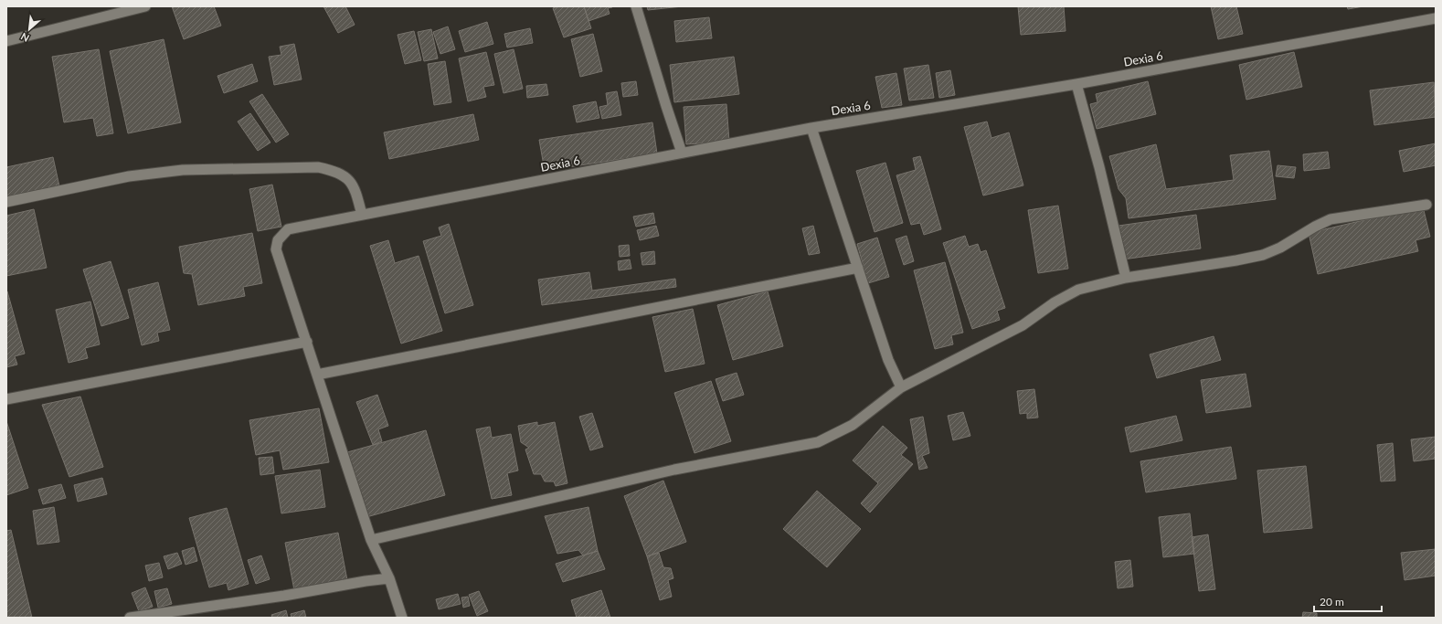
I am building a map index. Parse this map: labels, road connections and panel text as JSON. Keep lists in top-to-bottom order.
{
  "streets": {
    "street": ["Dexia 6"]
  },
  "scale_bar": "20 m",
  "north": "bottom left"
}
